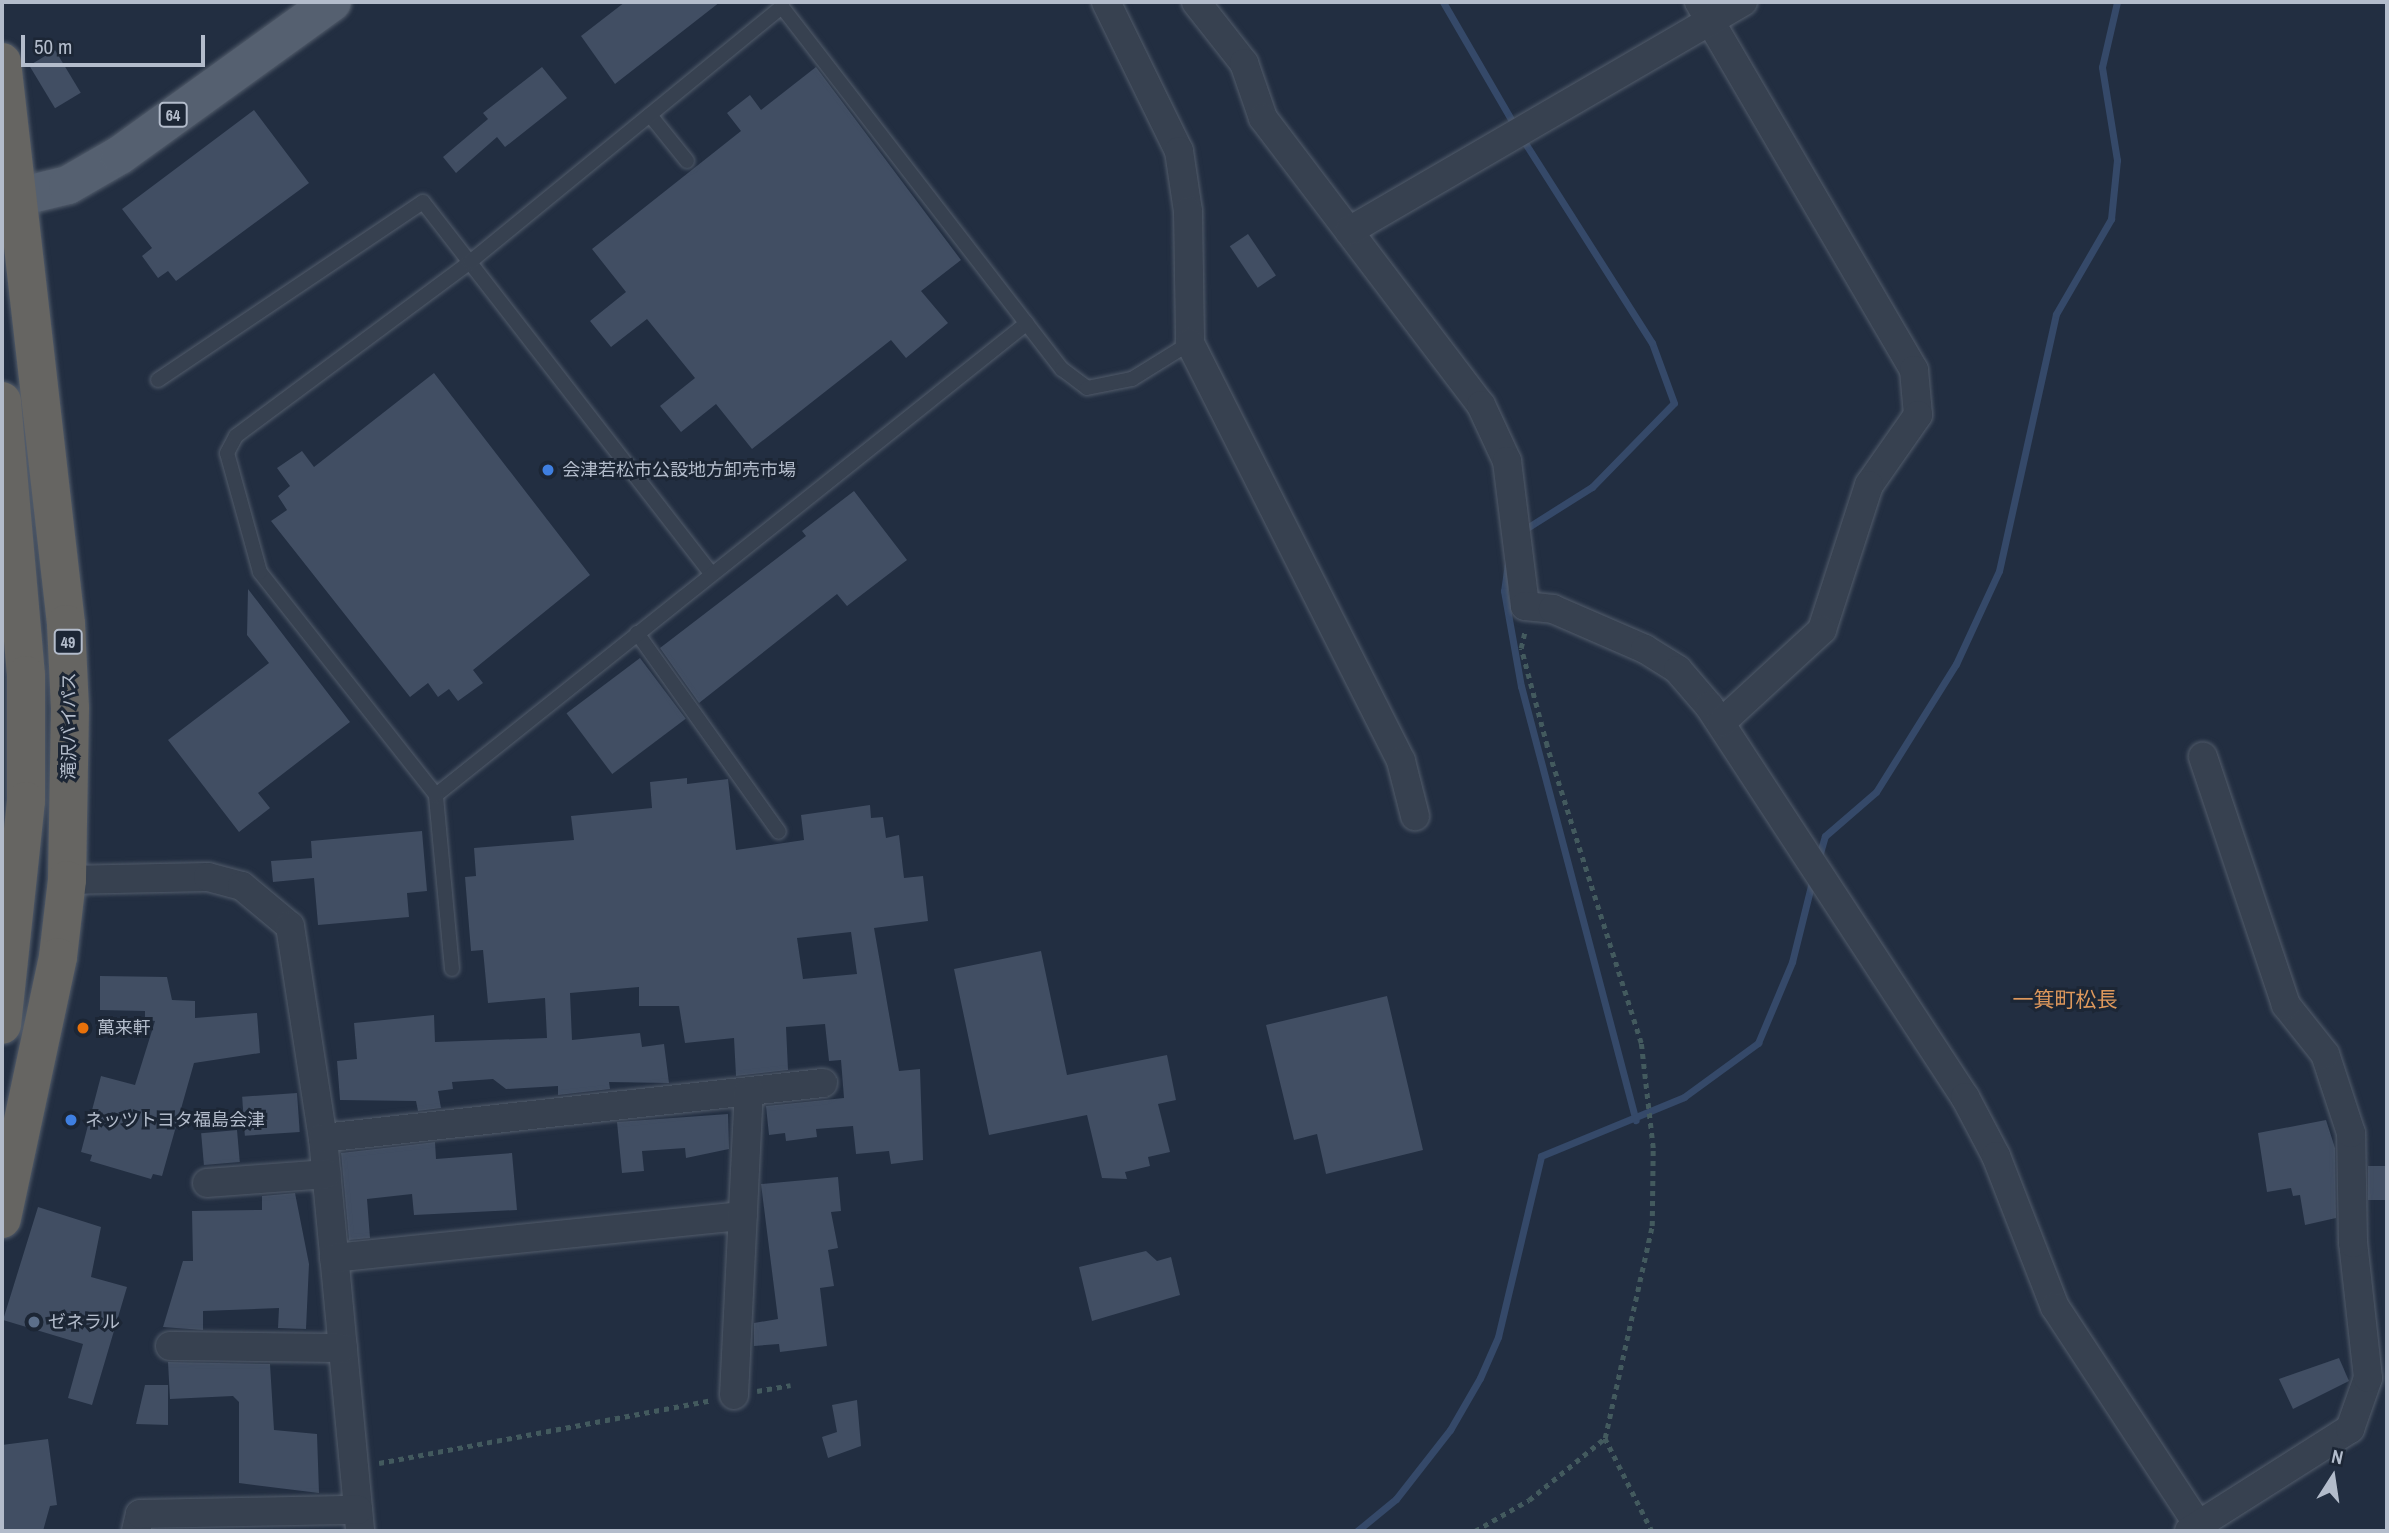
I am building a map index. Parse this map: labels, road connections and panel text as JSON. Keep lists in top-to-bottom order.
{
  "streets": {
    "highway": ["49", "滝沢バイパス"],
    "main road": ["64"]
  },
  "crossings": [
    ["64", "滝沢バイパス"]
  ],
  "districts": ["一箕町松長"],
  "places": [
    "会津若松市公設地方卸売市場",
    "萬来軒",
    "ネッツトヨタ福島会津",
    "ゼネラル"
  ],
  "scale_bar": "50 m",
  "north": "top"
}
